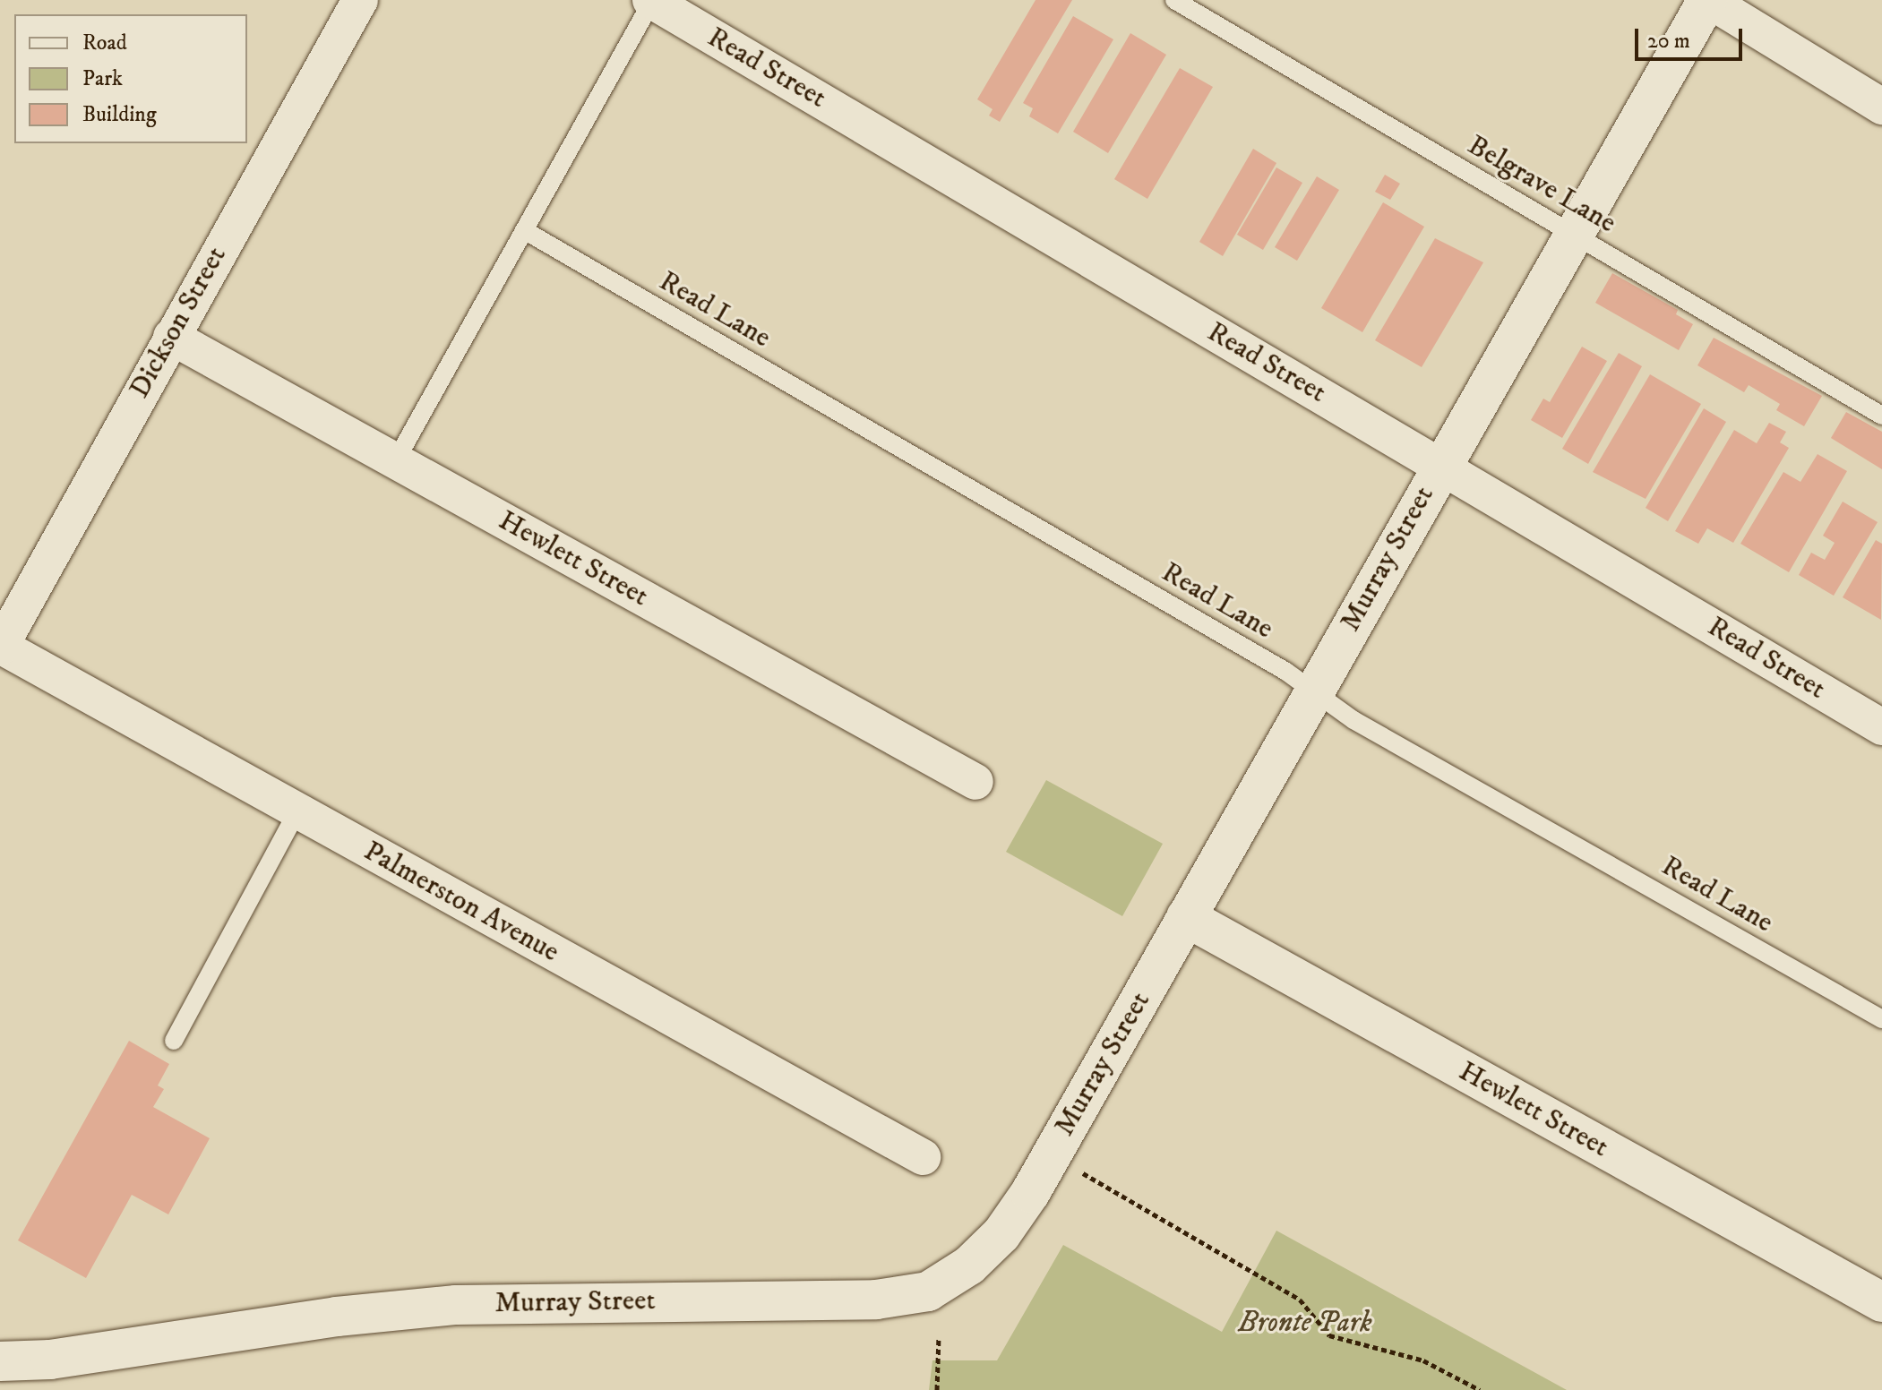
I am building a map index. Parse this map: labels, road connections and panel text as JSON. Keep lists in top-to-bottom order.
{
  "streets": {
    "main road": ["Hewlett Street", "Murray Street"],
    "street": ["Read Street", "Dickson Street", "Palmerston Avenue"],
    "lane": ["Belgrave Lane", "Read Lane"]
  },
  "crossings": [
    ["Read Street", "Murray Street"],
    ["Belgrave Lane", "Murray Street"],
    ["Read Lane", "Murray Street"],
    ["Dickson Street", "Hewlett Street"],
    ["Dickson Street", "Palmerston Avenue"],
    ["Hewlett Street", "Murray Street"]
  ],
  "parks": ["Bronte Park"],
  "legend": ["Road", "Park", "Building"],
  "scale_bar": "20 m"
}
